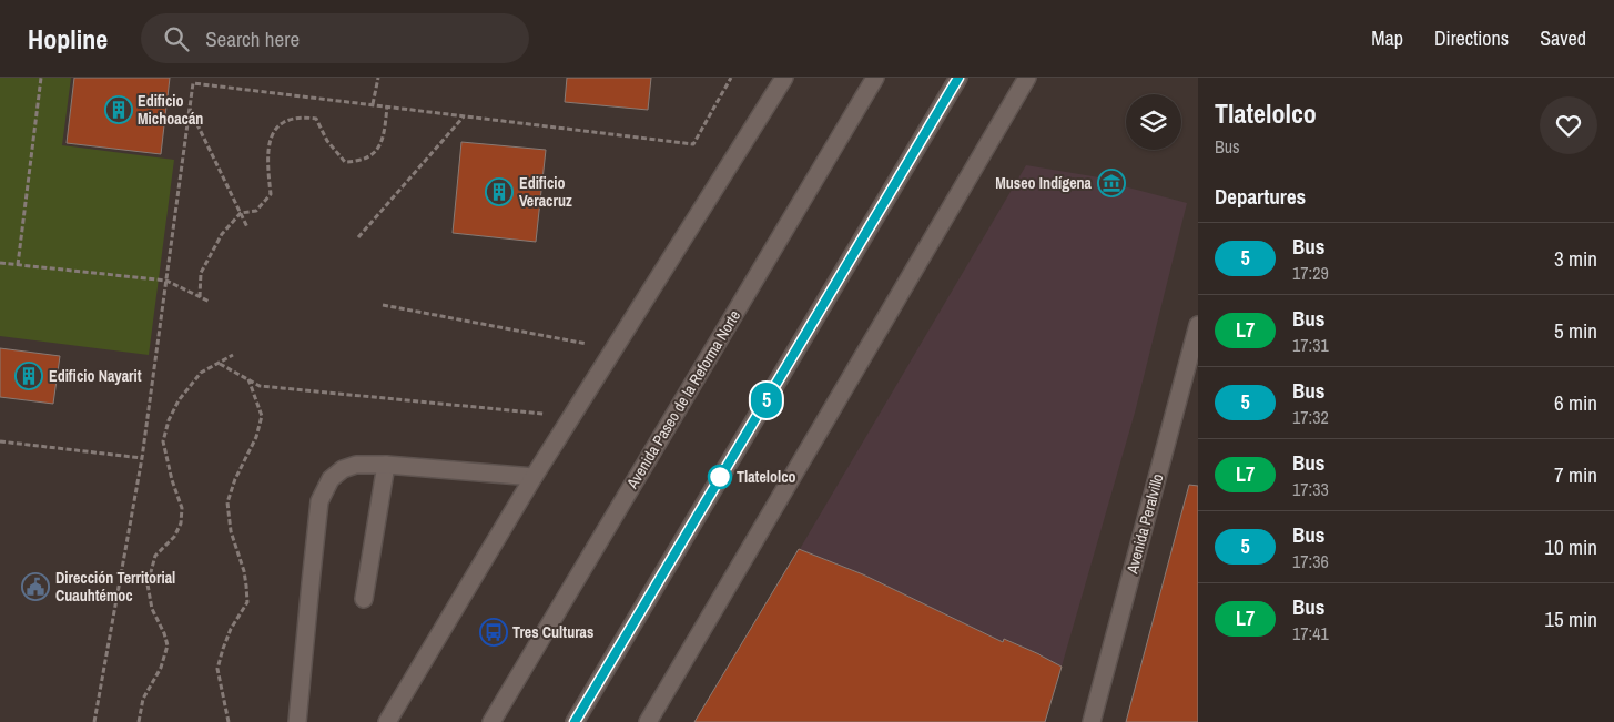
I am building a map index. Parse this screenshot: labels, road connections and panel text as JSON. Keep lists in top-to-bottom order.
{
  "streets": {
    "main road": ["Avenida Paseo de la Reforma Norte", "Avenida Peralvillo"]
  },
  "places": {
    "building": ["Edificio Michoacán", "Edificio Veracruz", "Edificio Nayarit"],
    "museum": ["Museo Indígena"],
    "other": ["Tlatelolco"],
    "public building": ["Dirección Territorial Cuauhtémoc"],
    "bus stop": ["Tres Culturas"]
  },
  "lines": ["bus line 5"],
  "page": {
    "header": "Hopline",
    "search": "Search here",
    "nav": ["Map", "Directions", "Saved"],
    "on_map": "5",
    "heading": [
      ["Tlatelolco", "Bus"],
      "Departures"
    ],
    "list": [
      {
        "mark": "5",
        "name": "Bus",
        "note": "17:29",
        "value": "3 min"
      },
      {
        "mark": "L7",
        "name": "Bus",
        "note": "17:31",
        "value": "5 min"
      },
      {
        "mark": "5",
        "name": "Bus",
        "note": "17:32",
        "value": "6 min"
      },
      {
        "mark": "L7",
        "name": "Bus",
        "note": "17:33",
        "value": "7 min"
      },
      {
        "mark": "5",
        "name": "Bus",
        "note": "17:36",
        "value": "10 min"
      },
      {
        "mark": "L7",
        "name": "Bus",
        "note": "17:41",
        "value": "15 min"
      }
    ]
  }
}
